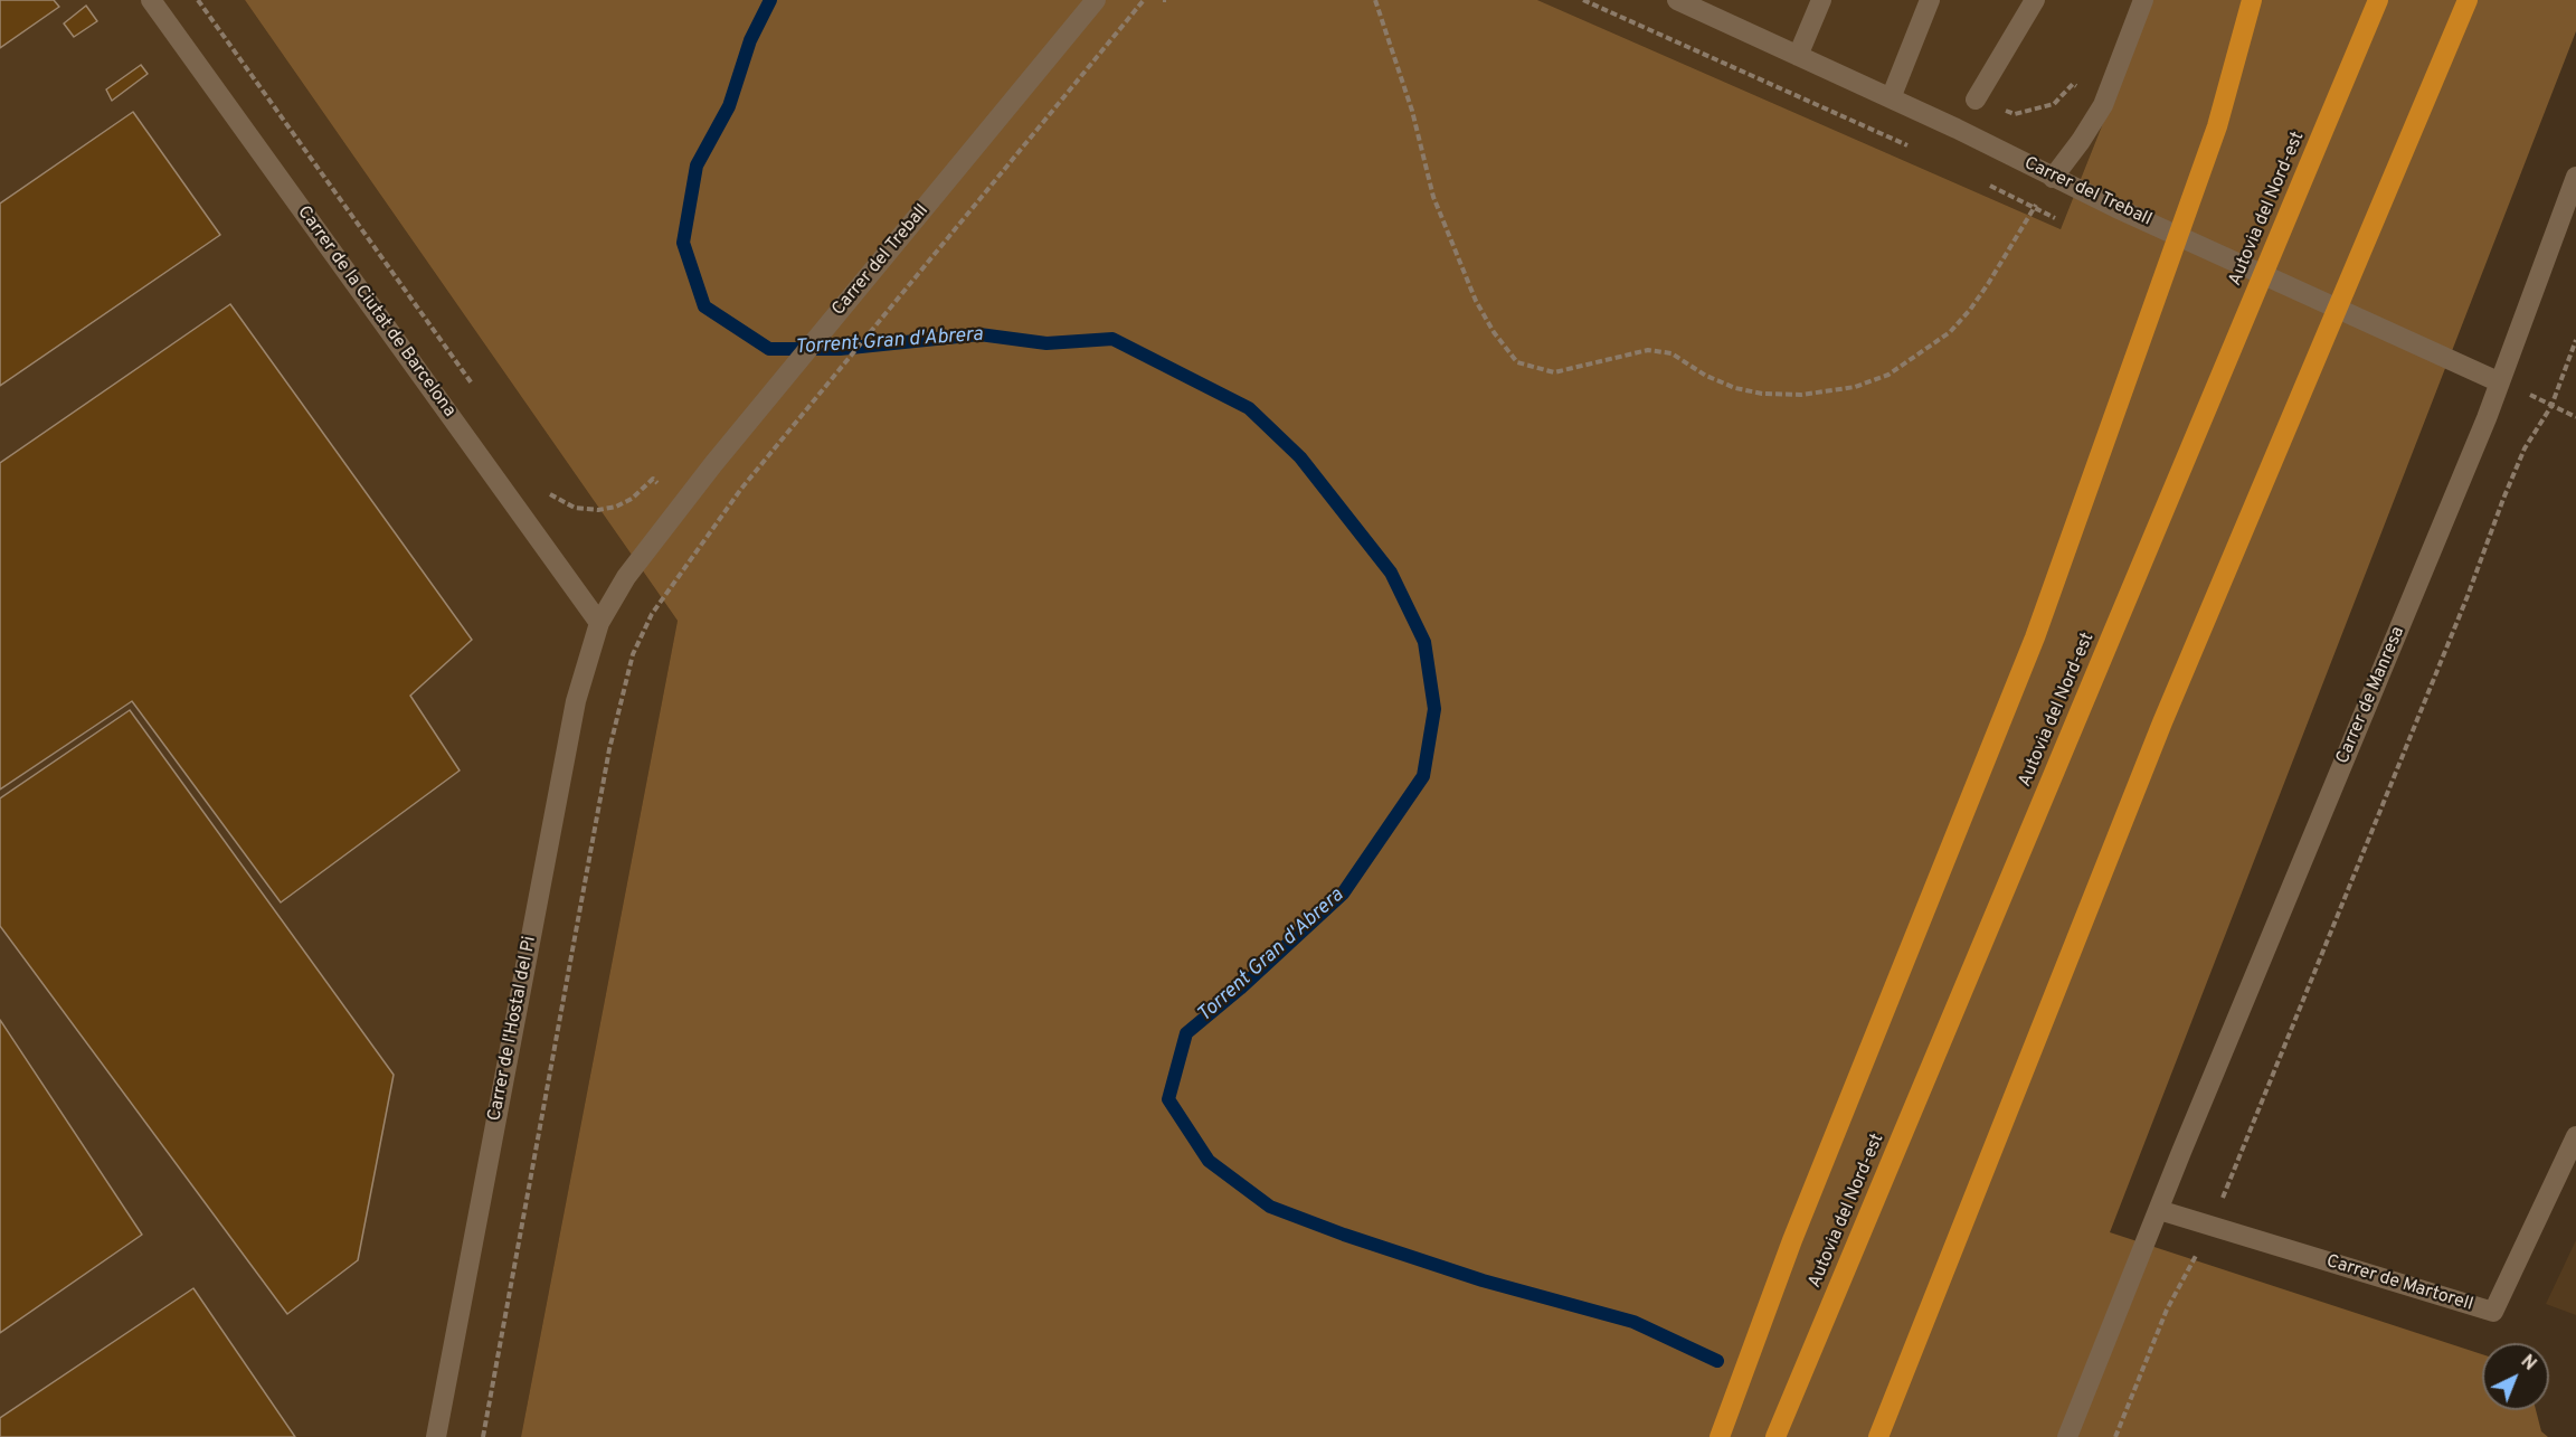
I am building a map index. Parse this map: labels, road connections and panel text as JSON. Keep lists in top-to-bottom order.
{
  "streets": {
    "highway": ["Autovia del Nord-est"],
    "street": [
      "Carrer del Treball",
      "Carrer de la Ciutat de Barcelona",
      "Carrer de Manresa",
      "Carrer de l'Hostal del Pi",
      "Carrer de Martorell"
    ]
  },
  "crossings": [
    ["Carrer del Treball", "Carrer de la Ciutat de Barcelona"],
    ["Carrer del Treball", "Carrer de Manresa"],
    ["Carrer del Treball", "Carrer de l'Hostal del Pi"],
    ["Carrer de la Ciutat de Barcelona", "Carrer de l'Hostal del Pi"],
    ["Carrer de Manresa", "Carrer de Martorell"]
  ],
  "water": ["Torrent Gran d'Abrera"],
  "north": "top right"
}
